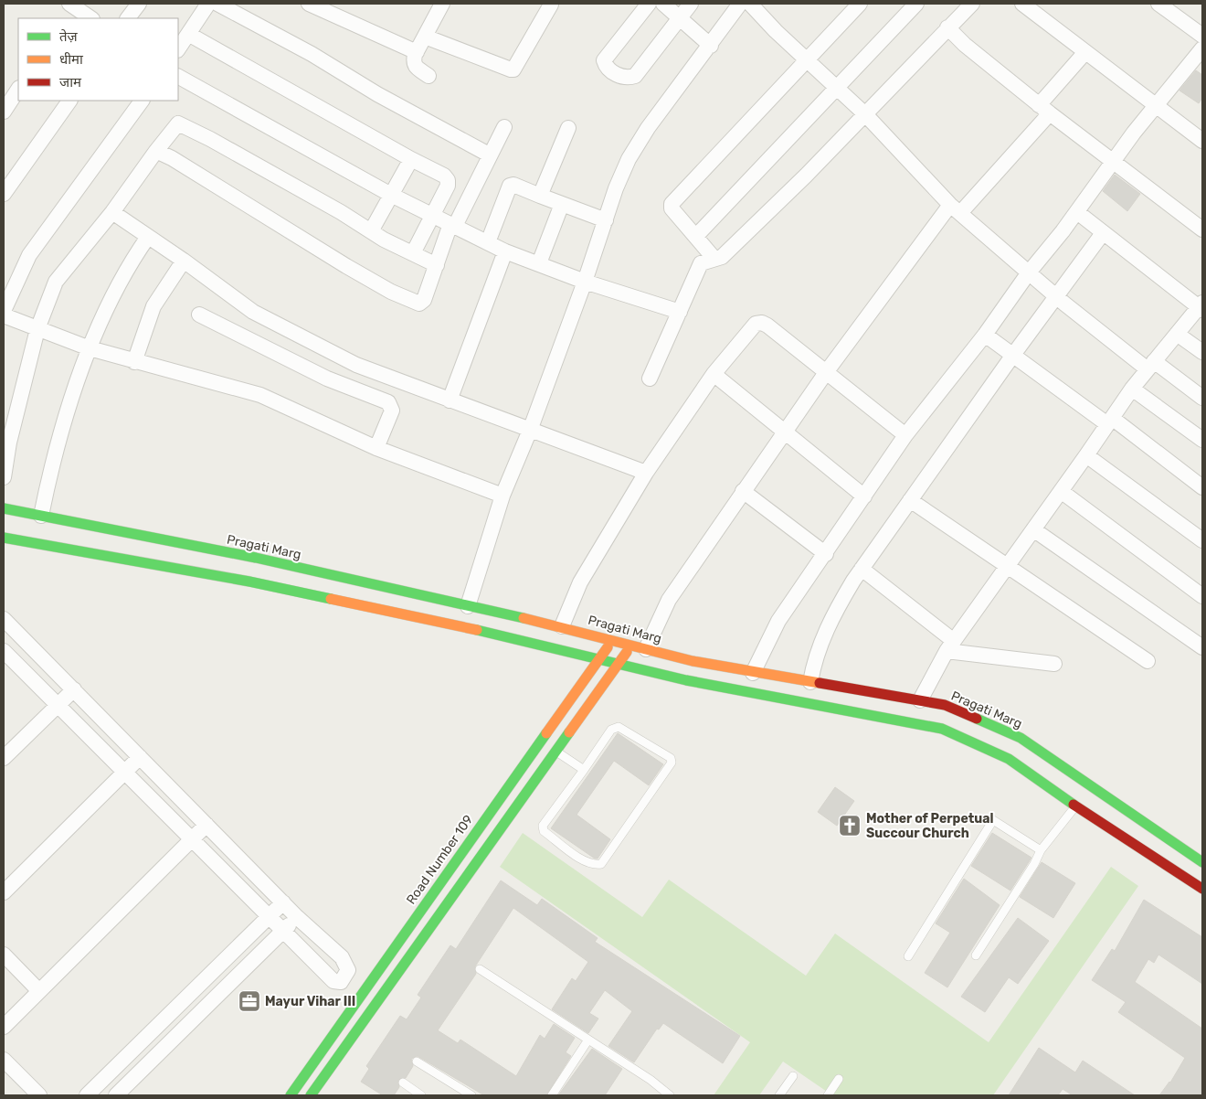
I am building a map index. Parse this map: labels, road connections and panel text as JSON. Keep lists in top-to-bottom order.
{
  "streets": {
    "main road": ["Pragati Marg", "Road Number 109"]
  },
  "crossings": [
    ["Pragati Marg", "Road Number 109"]
  ],
  "places": {
    "church": ["Mother of Perpetual Succour Church"],
    "office": ["Mayur Vihar III"]
  },
  "legend": ["तेज़", "धीमा", "जाम"]
}
